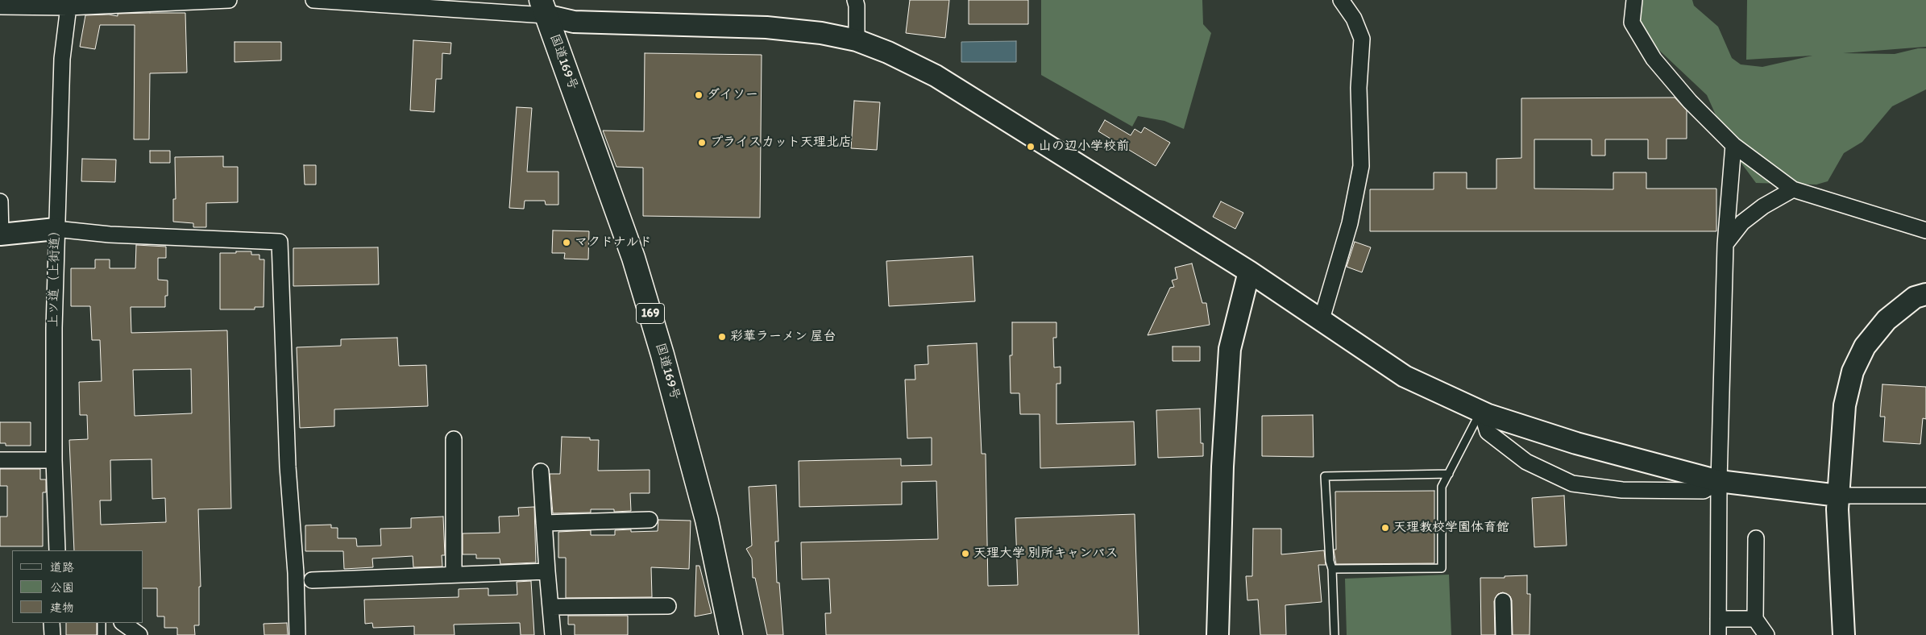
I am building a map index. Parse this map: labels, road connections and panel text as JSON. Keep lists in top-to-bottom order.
{
  "streets": {
    "highway": ["国道169号", "169"],
    "street": ["上ツ道（上街道）"]
  },
  "places": [
    "ダイソー",
    "プライスカット天理北店",
    "山の辺小学校前",
    "マクドナルド",
    "彩華ラーメン 屋台",
    "天理教校学園体育館",
    "天理大学 別所キャンパス"
  ],
  "legend": ["道路", "公園", "建物"]
}
